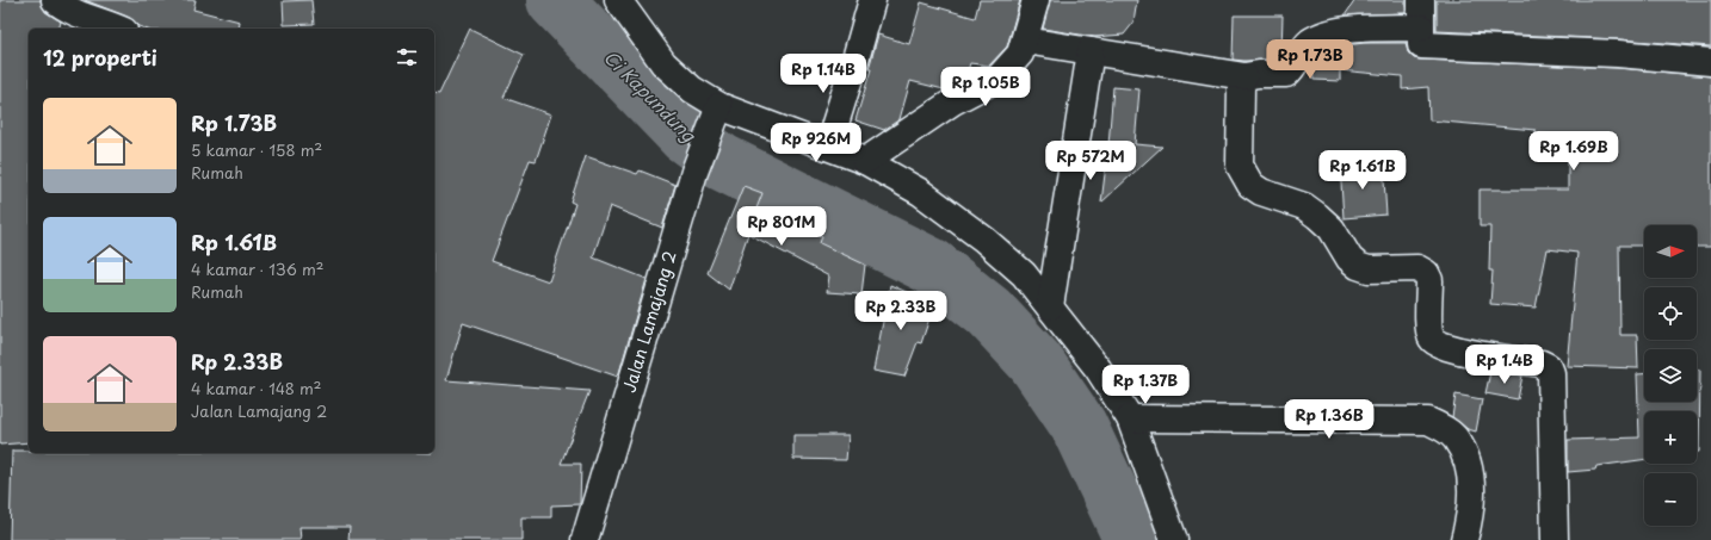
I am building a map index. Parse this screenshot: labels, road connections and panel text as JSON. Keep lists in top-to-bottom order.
{
  "streets": {
    "street": ["Jalan Lamajang 2"]
  },
  "water": ["Ci Kapundung"],
  "north": "right",
  "page": {
    "heading": "12 properti",
    "price": [
      "Rp 1.73B",
      "Rp 1.14B",
      "Rp 1.05B",
      "Rp 926M",
      "Rp 1.69B",
      "Rp 572M",
      "Rp 1.61B",
      "Rp 801M",
      "Rp 2.33B",
      "Rp 1.4B",
      "Rp 1.37B",
      "Rp 1.36B"
    ],
    "list": [
      {
        "name": "Rp 1.73B",
        "note": "5 kamar · 158 m² · Rumah"
      },
      {
        "name": "Rp 1.61B",
        "note": "4 kamar · 136 m² · Rumah"
      },
      {
        "name": "Rp 2.33B",
        "note": "4 kamar · 148 m² · Jalan Lamajang 2"
      }
    ],
    "map_buttons": ["+", "−"]
  }
}
